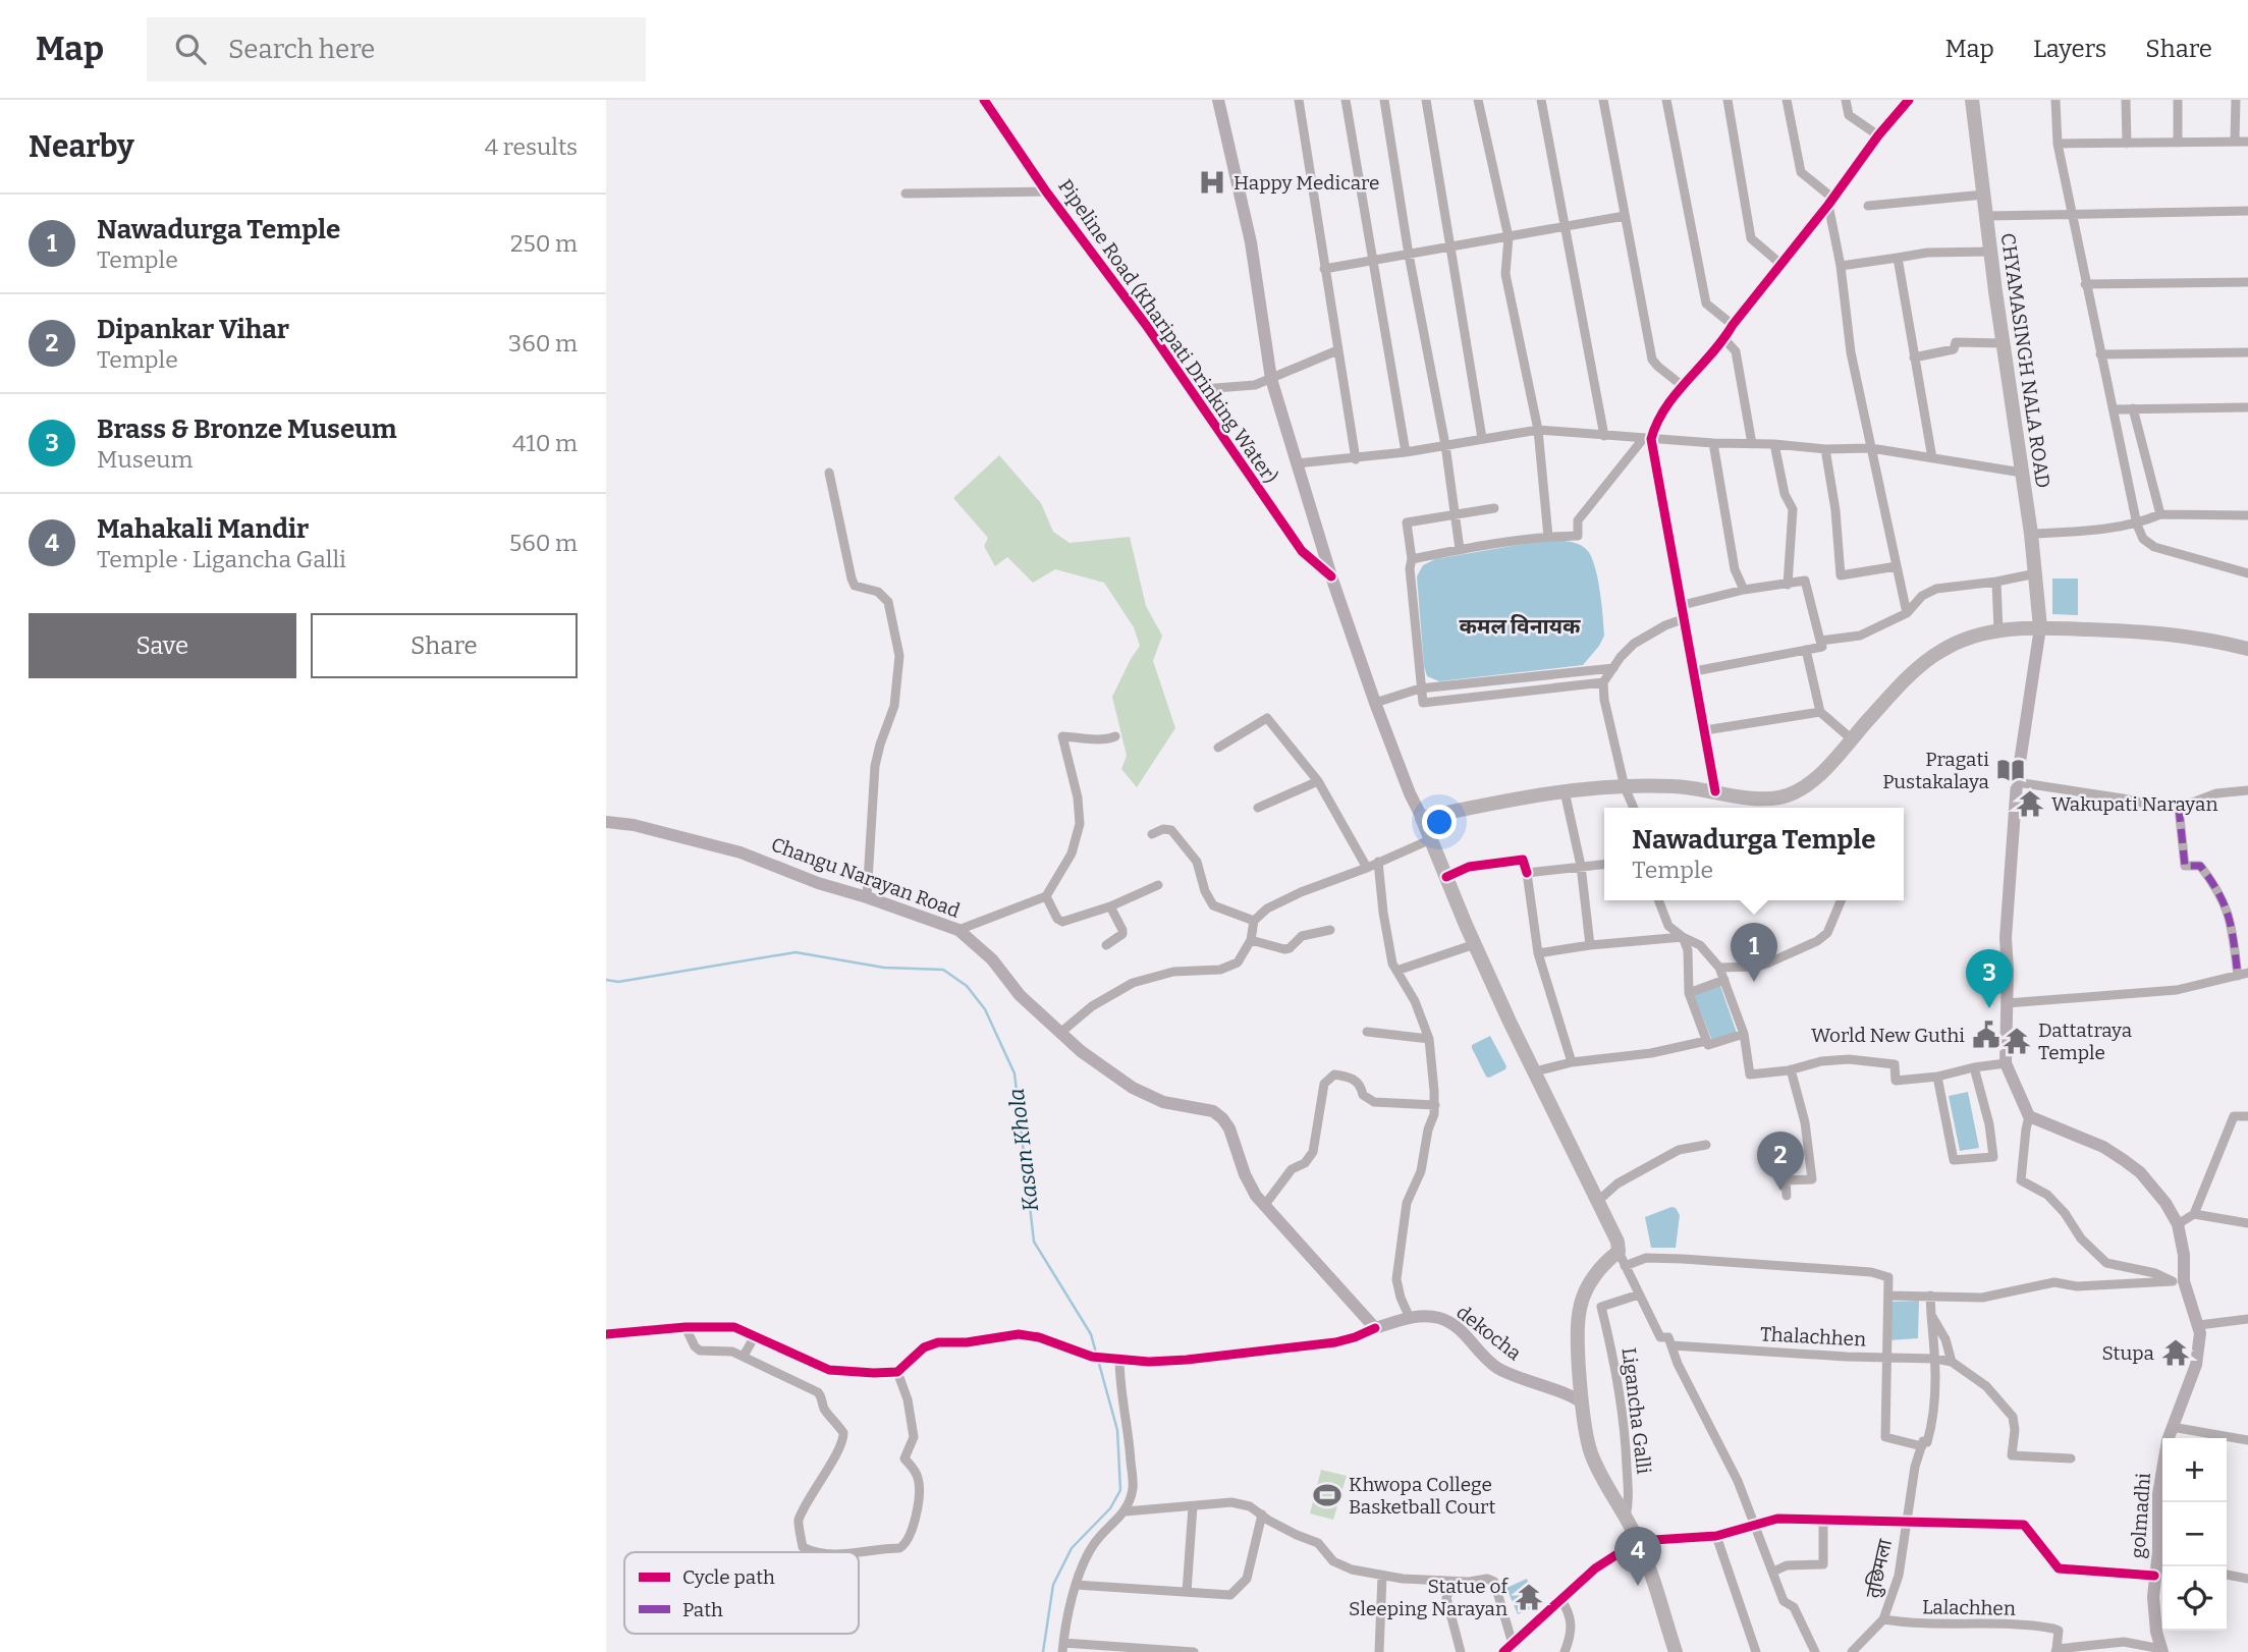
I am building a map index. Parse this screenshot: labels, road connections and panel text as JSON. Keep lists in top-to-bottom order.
{
  "streets": {
    "main road": [
      "CHYAMASINGH NALA ROAD",
      "Changu Narayan Road",
      "dekocha",
      "golmadhi"
    ],
    "street": [
      "Pipeline Road (Kharipati Drinking Water)",
      "Thalachhen",
      "Ligancha Galli",
      "तुछिमला",
      "Lalachhen"
    ]
  },
  "crossings": [
    ["Thalachhen", "तुछिमला"],
    ["तुछिमला", "Lalachhen"]
  ],
  "districts": ["कमल विनायक"],
  "water": ["Kasan Khola"],
  "places": {
    "hospital": ["Happy Medicare"],
    "library": ["Pragati Pustakalaya"],
    "temple": [
      "Wakupati Narayan",
      "Dattatraya Temple",
      "Stupa",
      "Statue of Sleeping Narayan"
    ],
    "public building": ["World New Guthi"],
    "sports": ["Khwopa College Basketball Court"]
  },
  "legend": ["Cycle path", "Path"],
  "page": {
    "header": "Map",
    "search": "Search here",
    "nav": ["Map", "Layers", "Share"],
    "heading": ["Nearby", "4 results"],
    "list": [
      {
        "mark": "1",
        "name": "Nawadurga Temple",
        "note": "Temple",
        "value": "250 m"
      },
      {
        "mark": "2",
        "name": "Dipankar Vihar",
        "note": "Temple",
        "value": "360 m"
      },
      {
        "mark": "3",
        "name": "Brass & Bronze Museum",
        "note": "Museum",
        "value": "410 m"
      },
      {
        "mark": "4",
        "name": "Mahakali Mandir",
        "note": "Temple · Ligancha Galli",
        "value": "560 m"
      }
    ],
    "buttons": ["Save", "Share"],
    "popup": ["Nawadurga Temple", "Temple"],
    "pins": [
      "1",
      "3",
      "2",
      "4"
    ],
    "map_buttons": ["+", "−"]
  }
}
